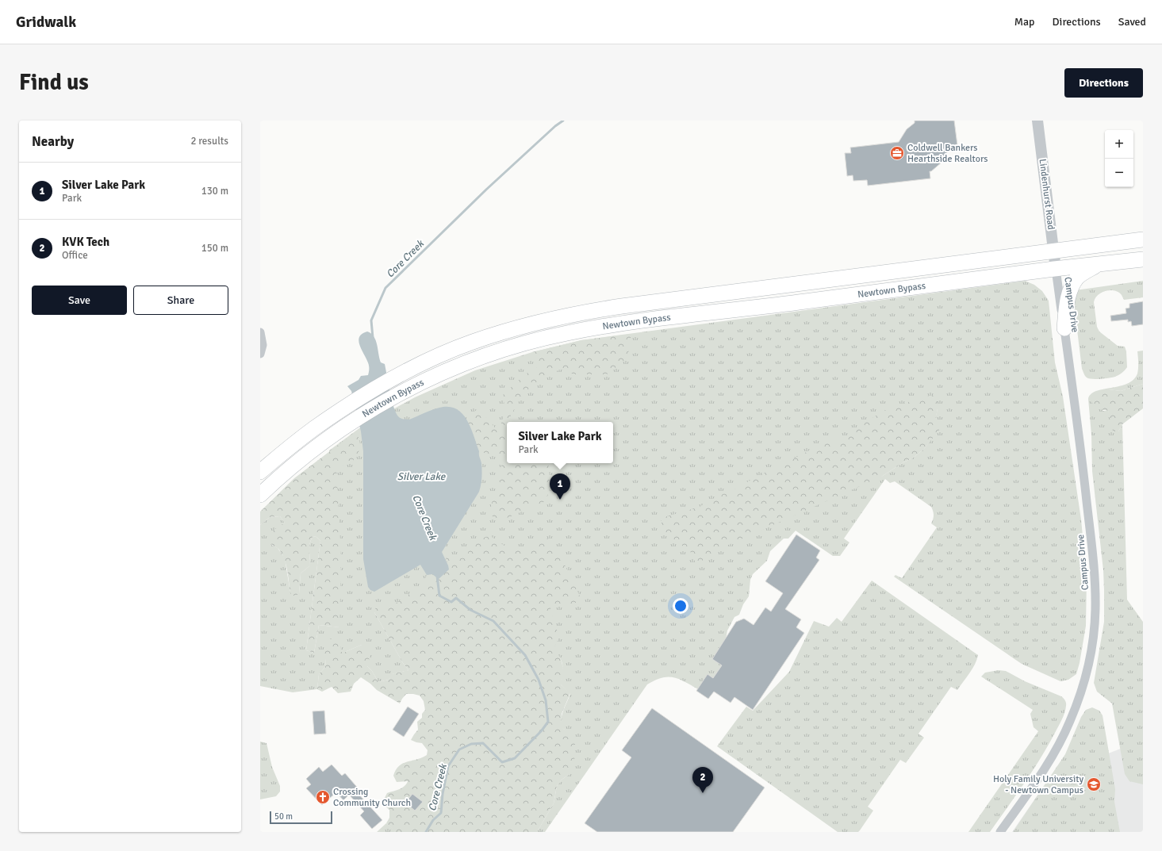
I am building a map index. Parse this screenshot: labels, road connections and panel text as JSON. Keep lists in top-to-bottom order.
{
  "streets": {
    "highway": ["Newtown Bypass"],
    "street": ["Lindenhurst Road", "Campus Drive"]
  },
  "crossings": [
    ["Lindenhurst Road", "Newtown Bypass"],
    ["Lindenhurst Road", "Campus Drive"],
    ["Newtown Bypass", "Campus Drive"]
  ],
  "water": ["Core Creek", "Silver Lake"],
  "places": {
    "office": ["Coldwell Bankers Hearthside Realtors"],
    "school or university": ["Holy Family University - Newtown Campus"],
    "church": ["Crossing Community Church"]
  },
  "scale_bar": "50 m",
  "page": {
    "header": "Gridwalk",
    "nav": ["Map", "Directions", "Saved"],
    "buttons": [
      "Directions",
      ["Save", "Share"]
    ],
    "title": "Find us",
    "heading": ["Nearby", "2 results"],
    "map_buttons": ["+", "−"],
    "list": [
      {
        "mark": "1",
        "name": "Silver Lake Park",
        "note": "Park",
        "value": "130 m"
      },
      {
        "mark": "2",
        "name": "KVK Tech",
        "note": "Office",
        "value": "150 m"
      }
    ],
    "popup": ["Silver Lake Park", "Park"],
    "pins": ["1", "2"],
    "scale": "50 m"
  }
}
